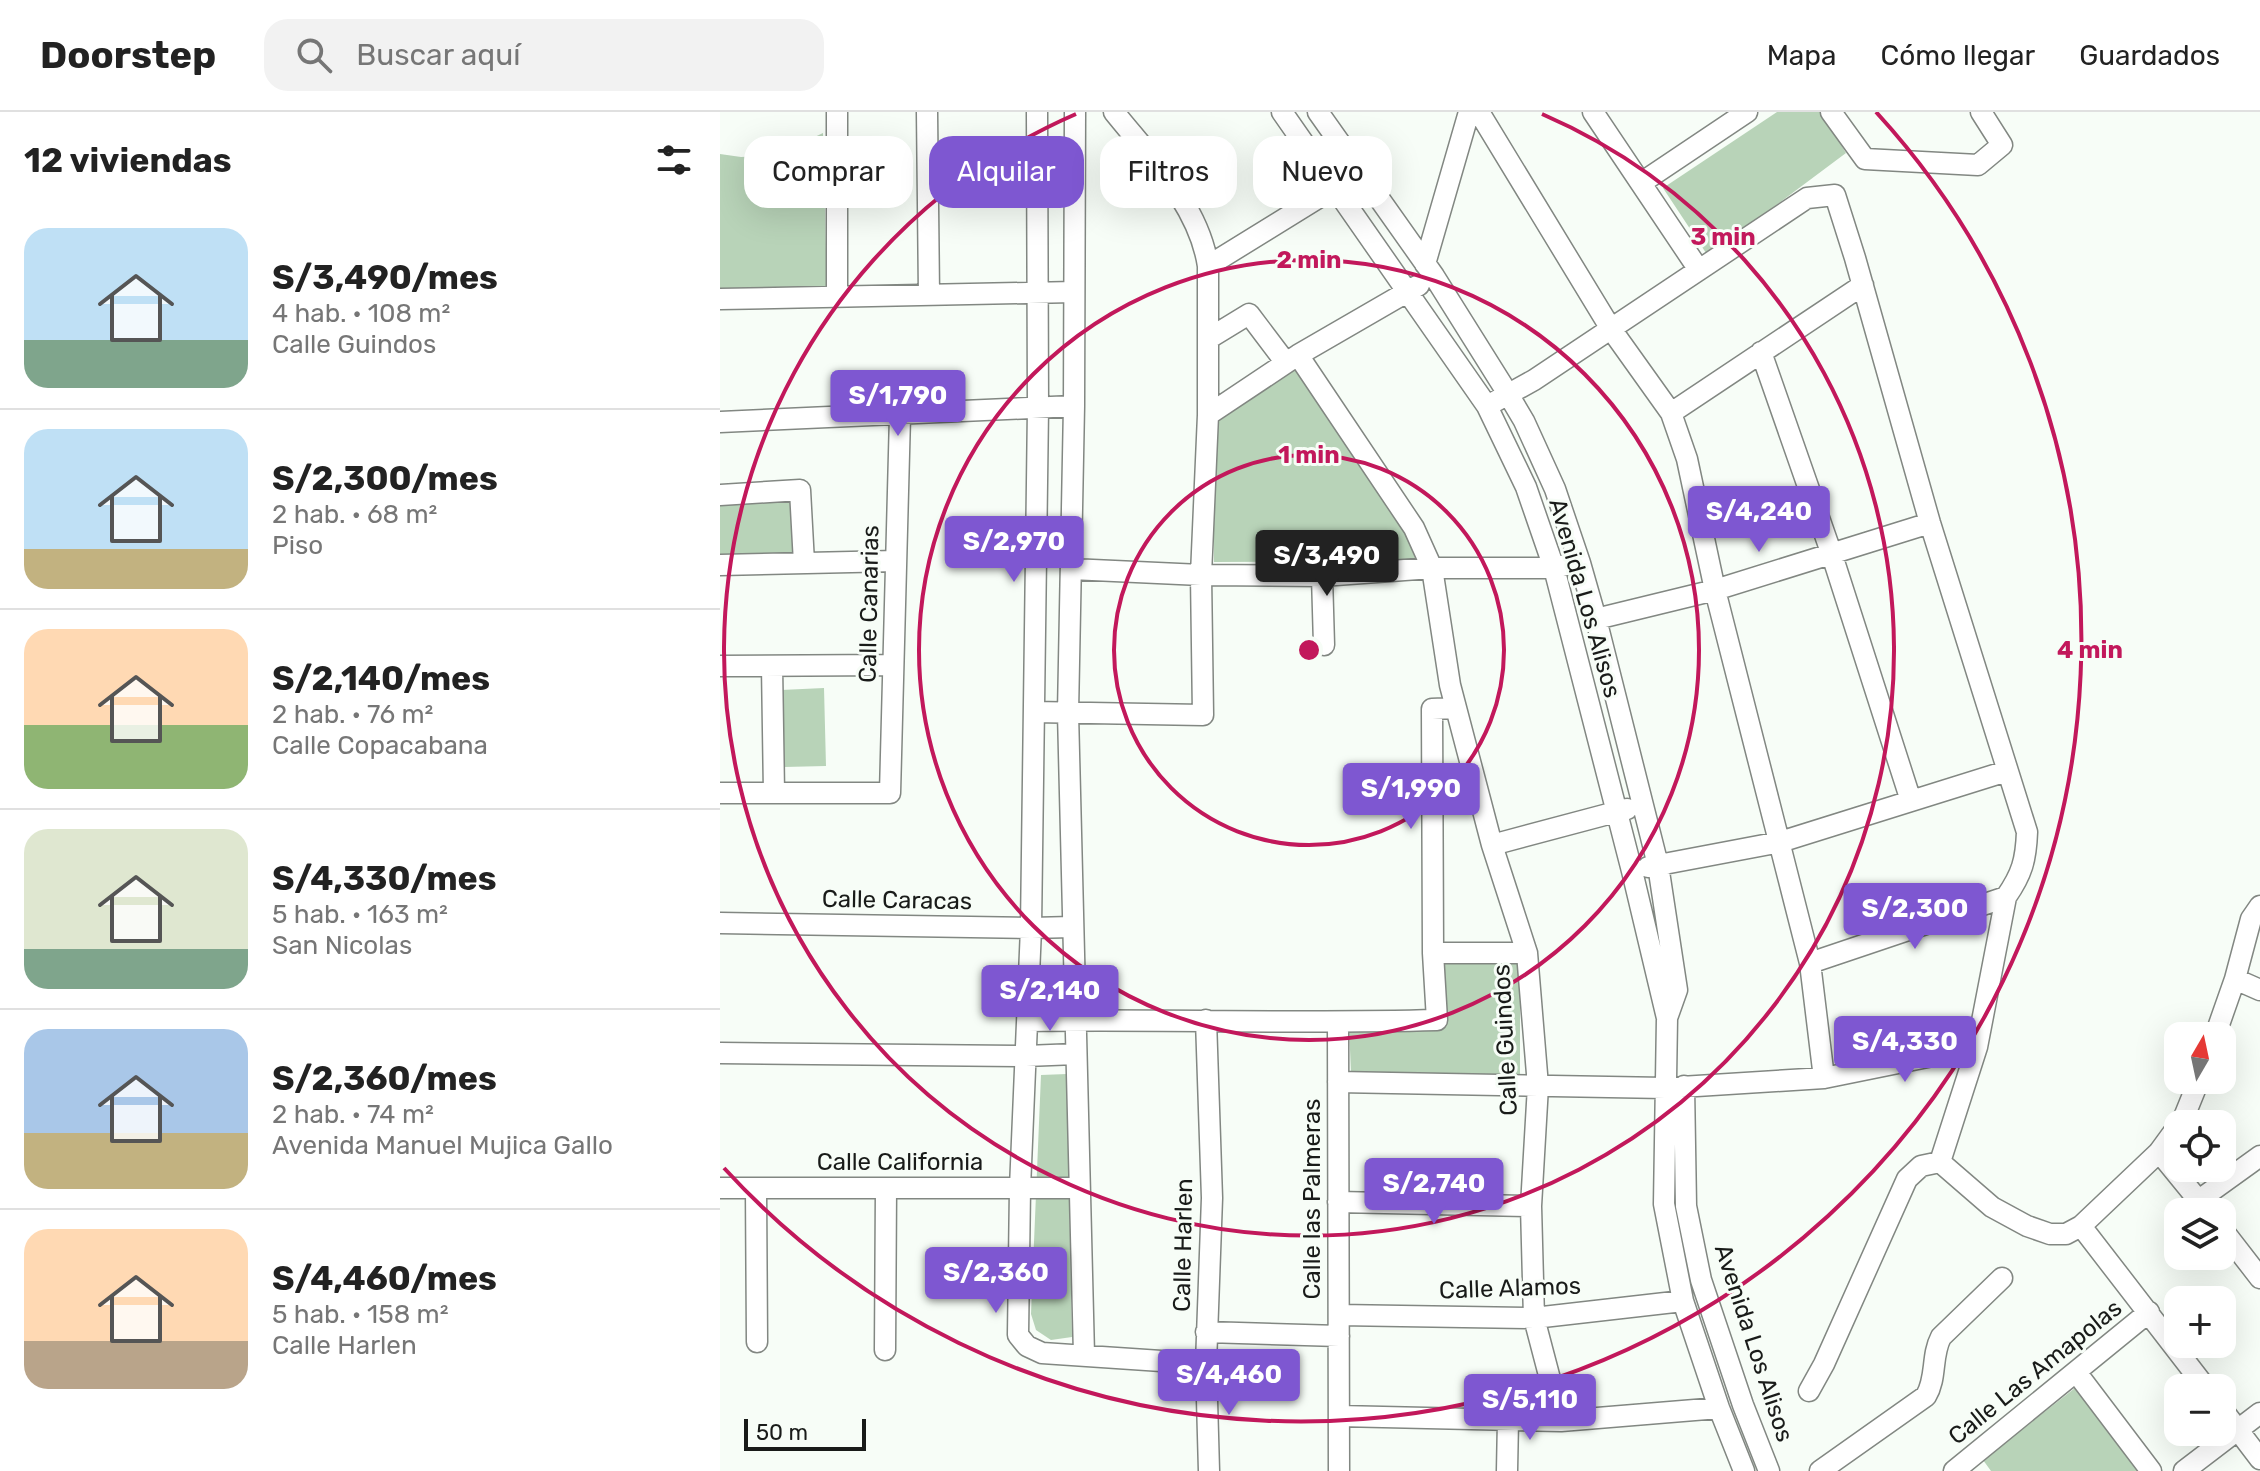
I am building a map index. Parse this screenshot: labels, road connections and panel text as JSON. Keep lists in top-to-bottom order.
{
  "streets": {
    "street": [
      "Avenida Los Alisos",
      "Calle Canarias",
      "Calle Caracas",
      "Calle Guindos",
      "Calle California",
      "Calle las Palmeras",
      "Calle Harlen",
      "Calle Alamos",
      "Calle Las Amapolas"
    ]
  },
  "crossings": [
    ["Avenida Los Alisos", "Calle Alamos"],
    ["Calle Guindos", "Calle Alamos"],
    ["Calle las Palmeras", "Calle Alamos"]
  ],
  "scale_bar": "50 m",
  "north": "top",
  "page": {
    "header": "Doorstep",
    "search": "Buscar aquí",
    "nav": ["Mapa", "Cómo llegar", "Guardados"],
    "heading": "12 viviendas",
    "chip": [
      "Comprar",
      "Alquilar",
      "Filtros",
      "Nuevo"
    ],
    "list": [
      {
        "name": "S/3,490/mes",
        "note": "4 hab. · 108 m² · Calle Guindos"
      },
      {
        "name": "S/2,300/mes",
        "note": "2 hab. · 68 m² · Piso"
      },
      {
        "name": "S/2,140/mes",
        "note": "2 hab. · 76 m² · Calle Copacabana"
      },
      {
        "name": "S/4,330/mes",
        "note": "5 hab. · 163 m² · San Nicolas"
      },
      {
        "name": "S/2,360/mes",
        "note": "2 hab. · 74 m² · Avenida Manuel Mujica Gallo"
      },
      {
        "name": "S/4,460/mes",
        "note": "5 hab. · 158 m² · Calle Harlen"
      }
    ],
    "price": [
      "S/1,790",
      "S/4,240",
      "S/2,970",
      "S/3,490",
      "S/1,990",
      "S/2,300",
      "S/2,140",
      "S/4,330",
      "S/2,740",
      "S/2,360",
      "S/4,460",
      "S/5,110"
    ],
    "map_buttons": ["+", "−"],
    "scale": "50 m"
  },
  "rings": [
    "3 min",
    "2 min",
    "1 min",
    "4 min"
  ]
}
